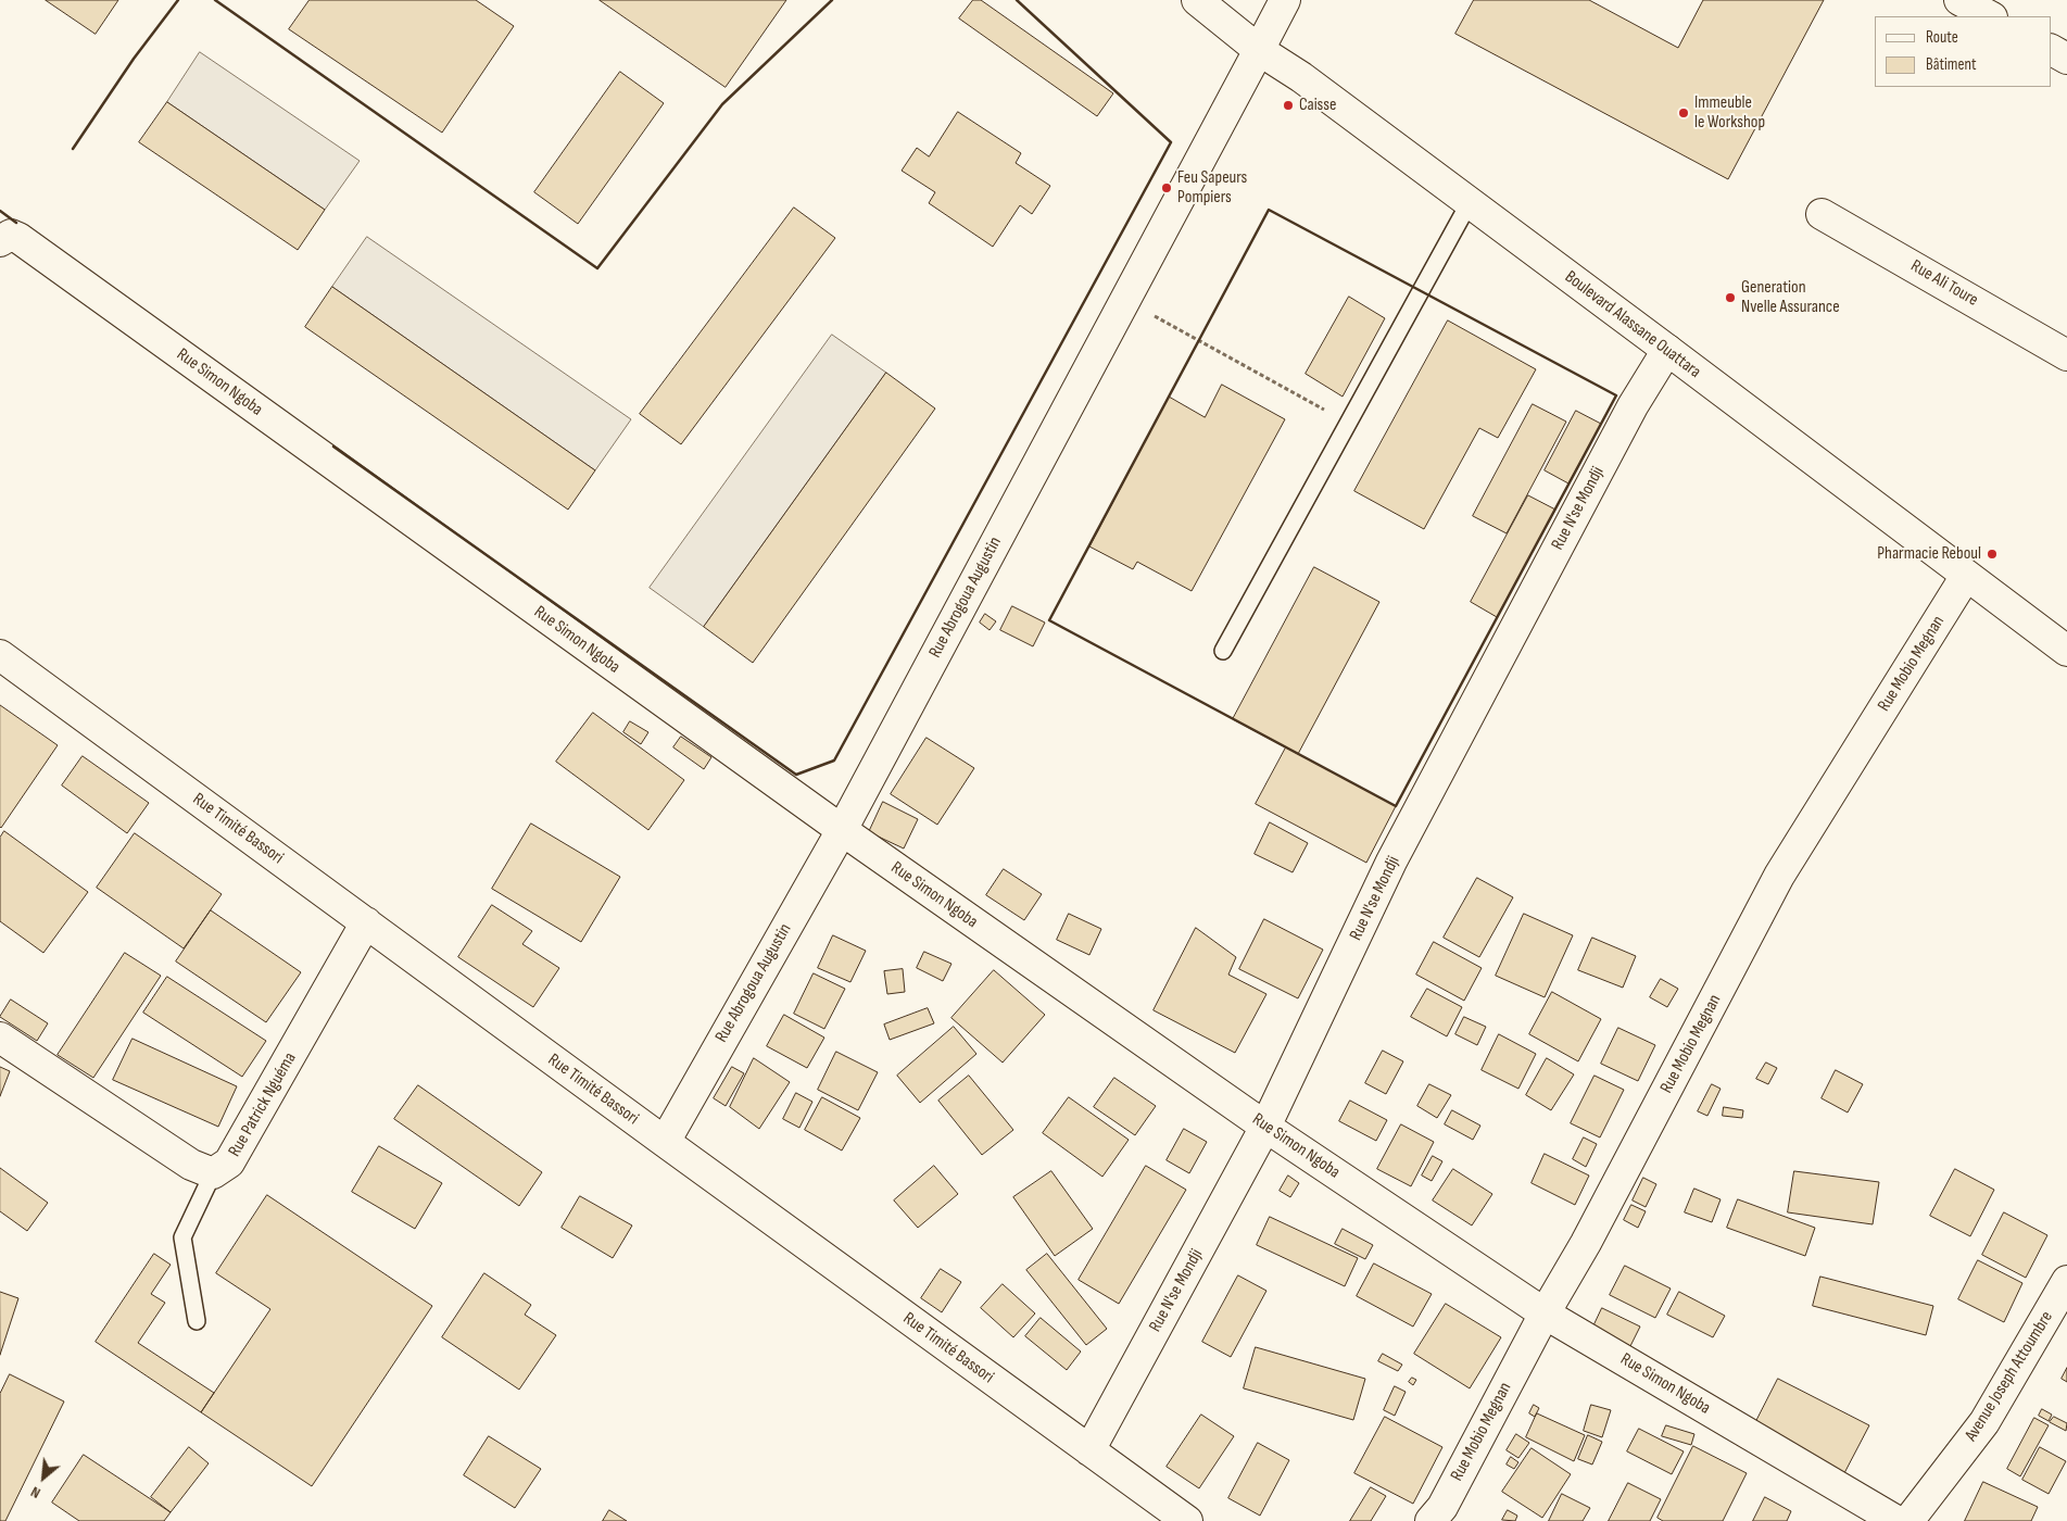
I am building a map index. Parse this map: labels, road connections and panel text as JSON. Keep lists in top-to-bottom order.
{
  "streets": {
    "street": [
      "Rue Ali Toure",
      "Boulevard Alassane Ouattara",
      "Rue Simon Ngoba",
      "Rue N'se Mondji",
      "Rue Abrogoua Augustin",
      "Rue Mobio Megnan",
      "Rue Timité Bassori",
      "Rue Patrick Nguéma",
      "Avenue Joseph Attoumbre"
    ]
  },
  "crossings": [
    ["Boulevard Alassane Ouattara", "Rue N'se Mondji"],
    ["Boulevard Alassane Ouattara", "Rue Abrogoua Augustin"],
    ["Boulevard Alassane Ouattara", "Rue Mobio Megnan"],
    ["Rue Simon Ngoba", "Rue N'se Mondji"],
    ["Rue Simon Ngoba", "Rue Abrogoua Augustin"],
    ["Rue Simon Ngoba", "Rue Mobio Megnan"],
    ["Rue N'se Mondji", "Rue Timité Bassori"],
    ["Rue Abrogoua Augustin", "Rue Timité Bassori"],
    ["Rue Timité Bassori", "Rue Patrick Nguéma"]
  ],
  "places": [
    "Caisse",
    "Immeuble le Workshop",
    "Feu Sapeurs Pompiers",
    "Generation Nvelle Assurance",
    "Pharmacie Reboul"
  ],
  "legend": ["Route", "Bâtiment"],
  "north": "bottom left"
}
